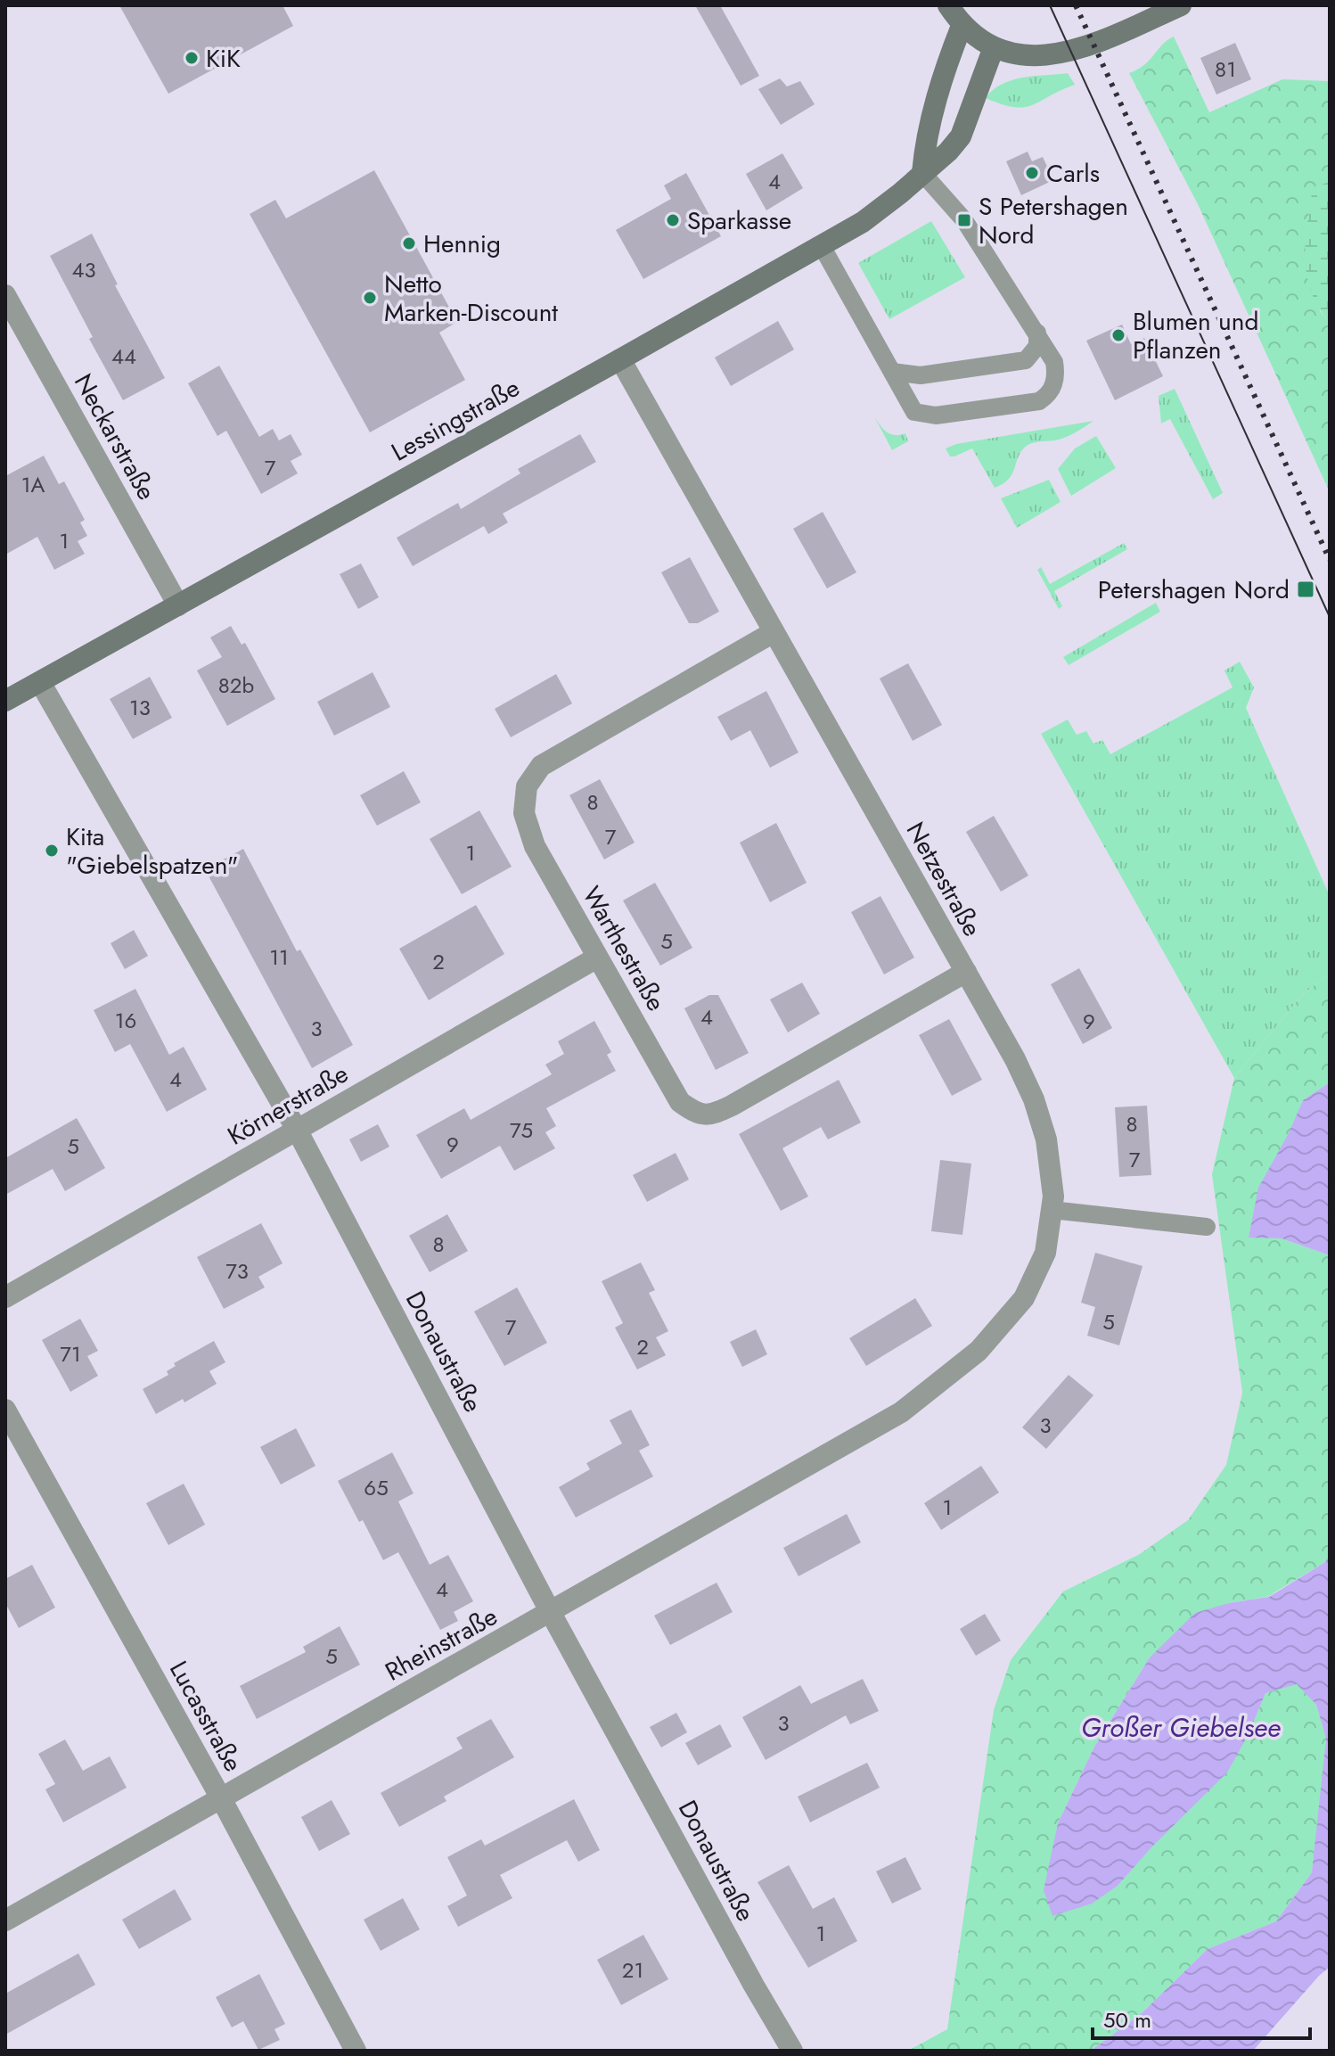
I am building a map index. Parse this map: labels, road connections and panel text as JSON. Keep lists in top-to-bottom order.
{
  "streets": {
    "street": [
      "Lessingstraße",
      "Neckarstraße",
      "Netzestraße",
      "Warthestraße",
      "Körnerstraße",
      "Donaustraße",
      "Rheinstraße",
      "Lucasstraße"
    ]
  },
  "crossings": [
    ["Lessingstraße", "Neckarstraße"],
    ["Lessingstraße", "Netzestraße"],
    ["Lessingstraße", "Donaustraße"],
    ["Netzestraße", "Warthestraße"],
    ["Netzestraße", "Rheinstraße"],
    ["Warthestraße", "Körnerstraße"],
    ["Körnerstraße", "Donaustraße"],
    ["Donaustraße", "Rheinstraße"],
    ["Rheinstraße", "Lucasstraße"]
  ],
  "water": ["Großer Giebelsee"],
  "places": {
    "other": [
      "KiK",
      "Carls",
      "Sparkasse",
      "Hennig",
      "Netto Marken-Discount",
      "Blumen und Pflanzen",
      "Kita \"Giebelspatzen\""
    ],
    "transit": ["S Petershagen Nord", "Petershagen Nord"]
  },
  "house_numbers": [
    "81",
    "4",
    "43",
    "44",
    "7",
    "1A",
    "1",
    "82b",
    "13",
    "8",
    "7",
    "1",
    "5",
    "11",
    "2",
    "4",
    "16",
    "9",
    "3",
    "4",
    "8",
    "75",
    "9",
    "5",
    "7",
    "8",
    "73",
    "5",
    "7",
    "2",
    "71",
    "3",
    "65",
    "1",
    "4",
    "5",
    "3",
    "1",
    "21"
  ],
  "scale_bar": "50 m"
}
